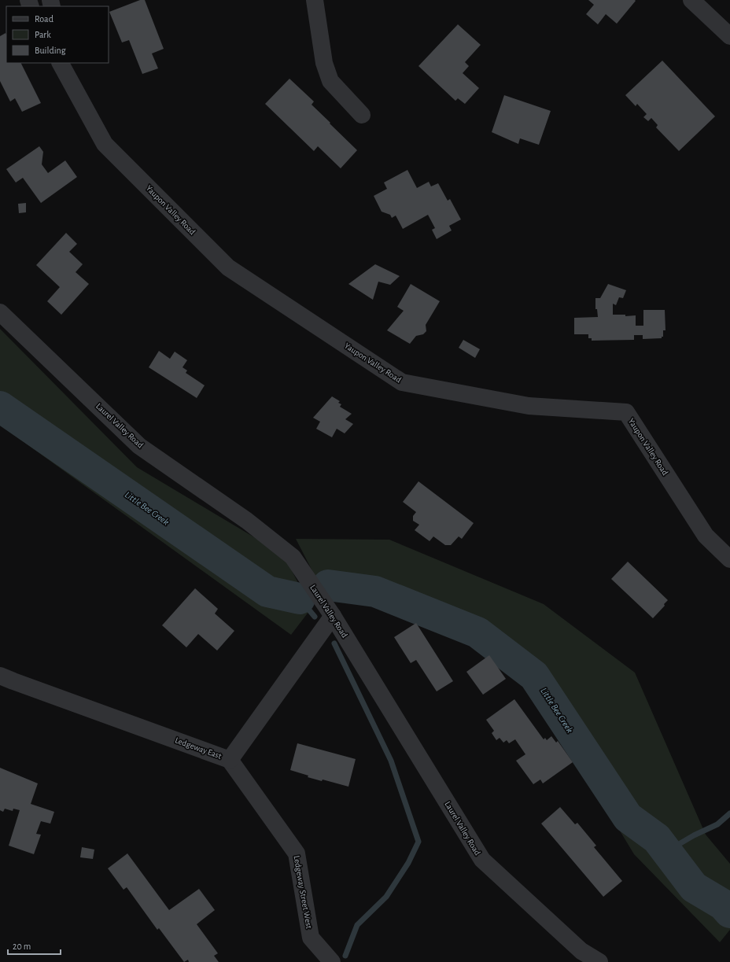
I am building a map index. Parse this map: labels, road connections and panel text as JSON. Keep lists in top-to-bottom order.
{
  "streets": {
    "street": [
      "Yaupon Valley Road",
      "Laurel Valley Road",
      "Ledgeway East",
      "Ledgeway Street West"
    ]
  },
  "crossings": [
    ["Laurel Valley Road", "Ledgeway East"],
    ["Ledgeway East", "Ledgeway Street West"]
  ],
  "water": ["Little Bee Creek"],
  "legend": ["Road", "Park", "Building"],
  "scale_bar": "20 m"
}
